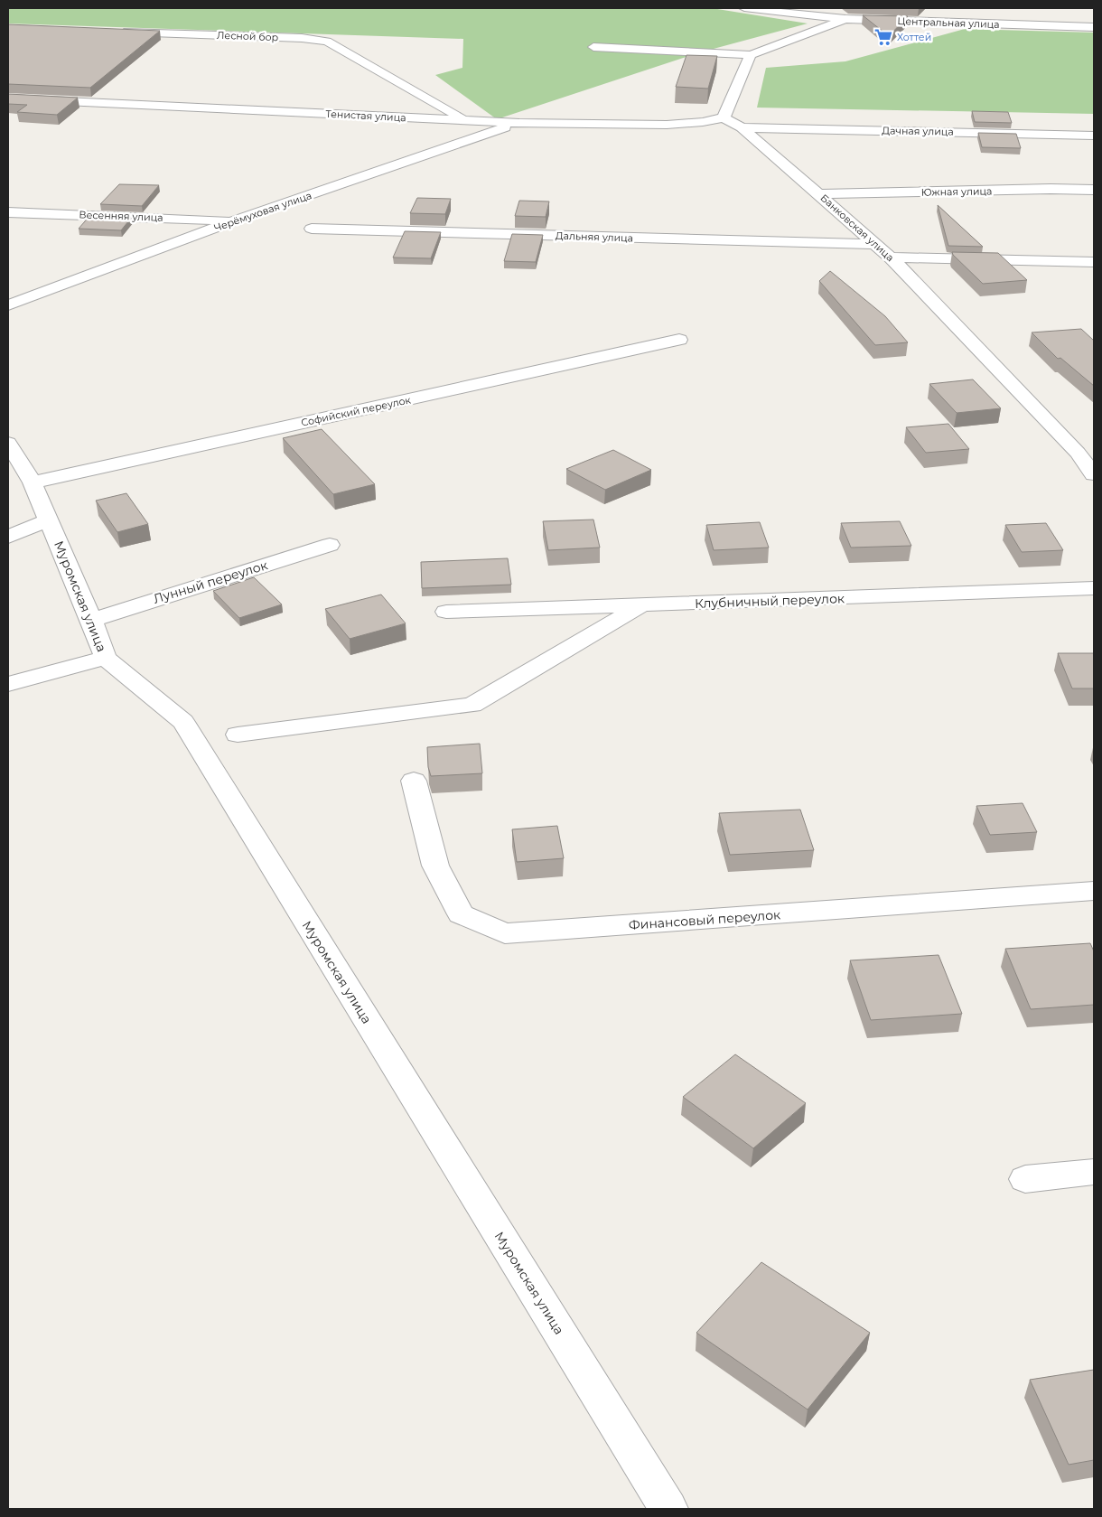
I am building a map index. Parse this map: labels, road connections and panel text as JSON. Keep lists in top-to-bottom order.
{
  "streets": {
    "street": [
      "Центральная улица",
      "Лесной бор",
      "Тенистая улица",
      "Дачная улица",
      "Южная улица",
      "Черёмуховая улица",
      "Весенняя улица",
      "Банковская улица",
      "Дальняя улица",
      "Софийский переулок",
      "Лунный переулок",
      "Муромская улица",
      "Клубничный переулок",
      "Финансовый переулок"
    ]
  },
  "crossings": [
    ["Лесной бор", "Тенистая улица"],
    ["Тенистая улица", "Черёмуховая улица"],
    ["Тенистая улица", "Банковская улица"],
    ["Дачная улица", "Банковская улица"],
    ["Южная улица", "Банковская улица"],
    ["Черёмуховая улица", "Весенняя улица"],
    ["Банковская улица", "Дальняя улица"],
    ["Софийский переулок", "Муромская улица"],
    ["Лунный переулок", "Муромская улица"]
  ],
  "places": {
    "supermarket": ["Хоттей"]
  }
}
